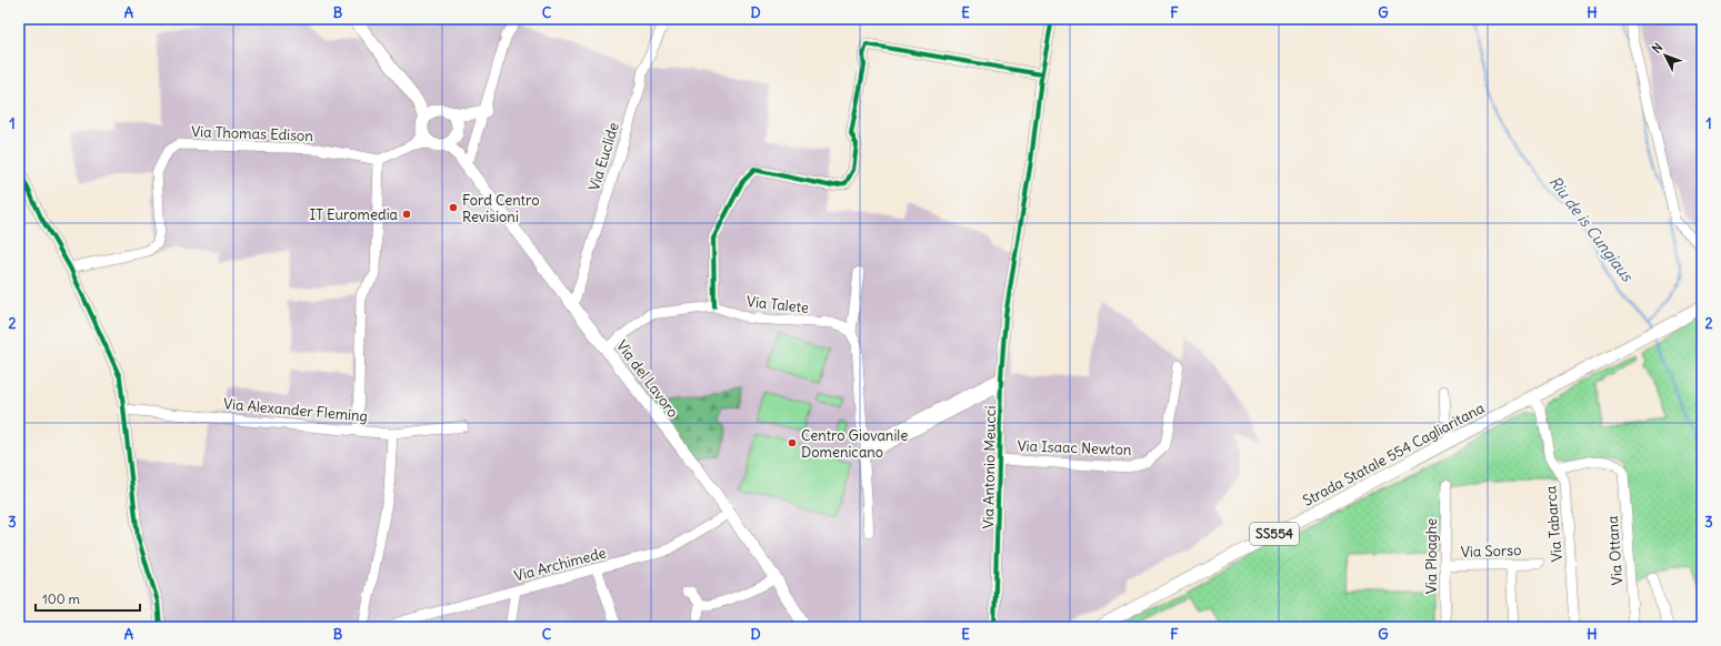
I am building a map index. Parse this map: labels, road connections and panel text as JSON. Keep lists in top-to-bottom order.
{
  "streets": {
    "main road": ["Via del Lavoro", "Strada Statale 554 Cagliaritana", "SS554"],
    "street": [
      "Via Thomas Edison",
      "Via Euclide",
      "Via Talete",
      "Via Alexander Fleming",
      "Via Isaac Newton",
      "Via Antonio Meucci",
      "Via Tabarca",
      "Via Sorso",
      "Via Ottana",
      "Via Ploaghe",
      "Via Archimede"
    ]
  },
  "crossings": [
    ["Via Euclide", "Via del Lavoro"],
    ["Via Talete", "Via del Lavoro"],
    ["Via del Lavoro", "Via Archimede"],
    ["Via Isaac Newton", "Via Antonio Meucci"],
    ["Strada Statale 554 Cagliaritana", "Via Tabarca"],
    ["Via Tabarca", "Via Ottana"],
    ["Via Sorso", "Via Ploaghe"]
  ],
  "water": ["Riu de is Cungiaus"],
  "places": ["Ford Centro Revisioni", "IT Euromedia", "Centro Giovanile Domenicano"],
  "scale_bar": "100 m",
  "north": "top left",
  "grid": {
    "columns": [
      "A",
      "B",
      "C",
      "D",
      "E",
      "F",
      "G",
      "H"
    ],
    "rows": ["1", "2", "3"]
  }
}
